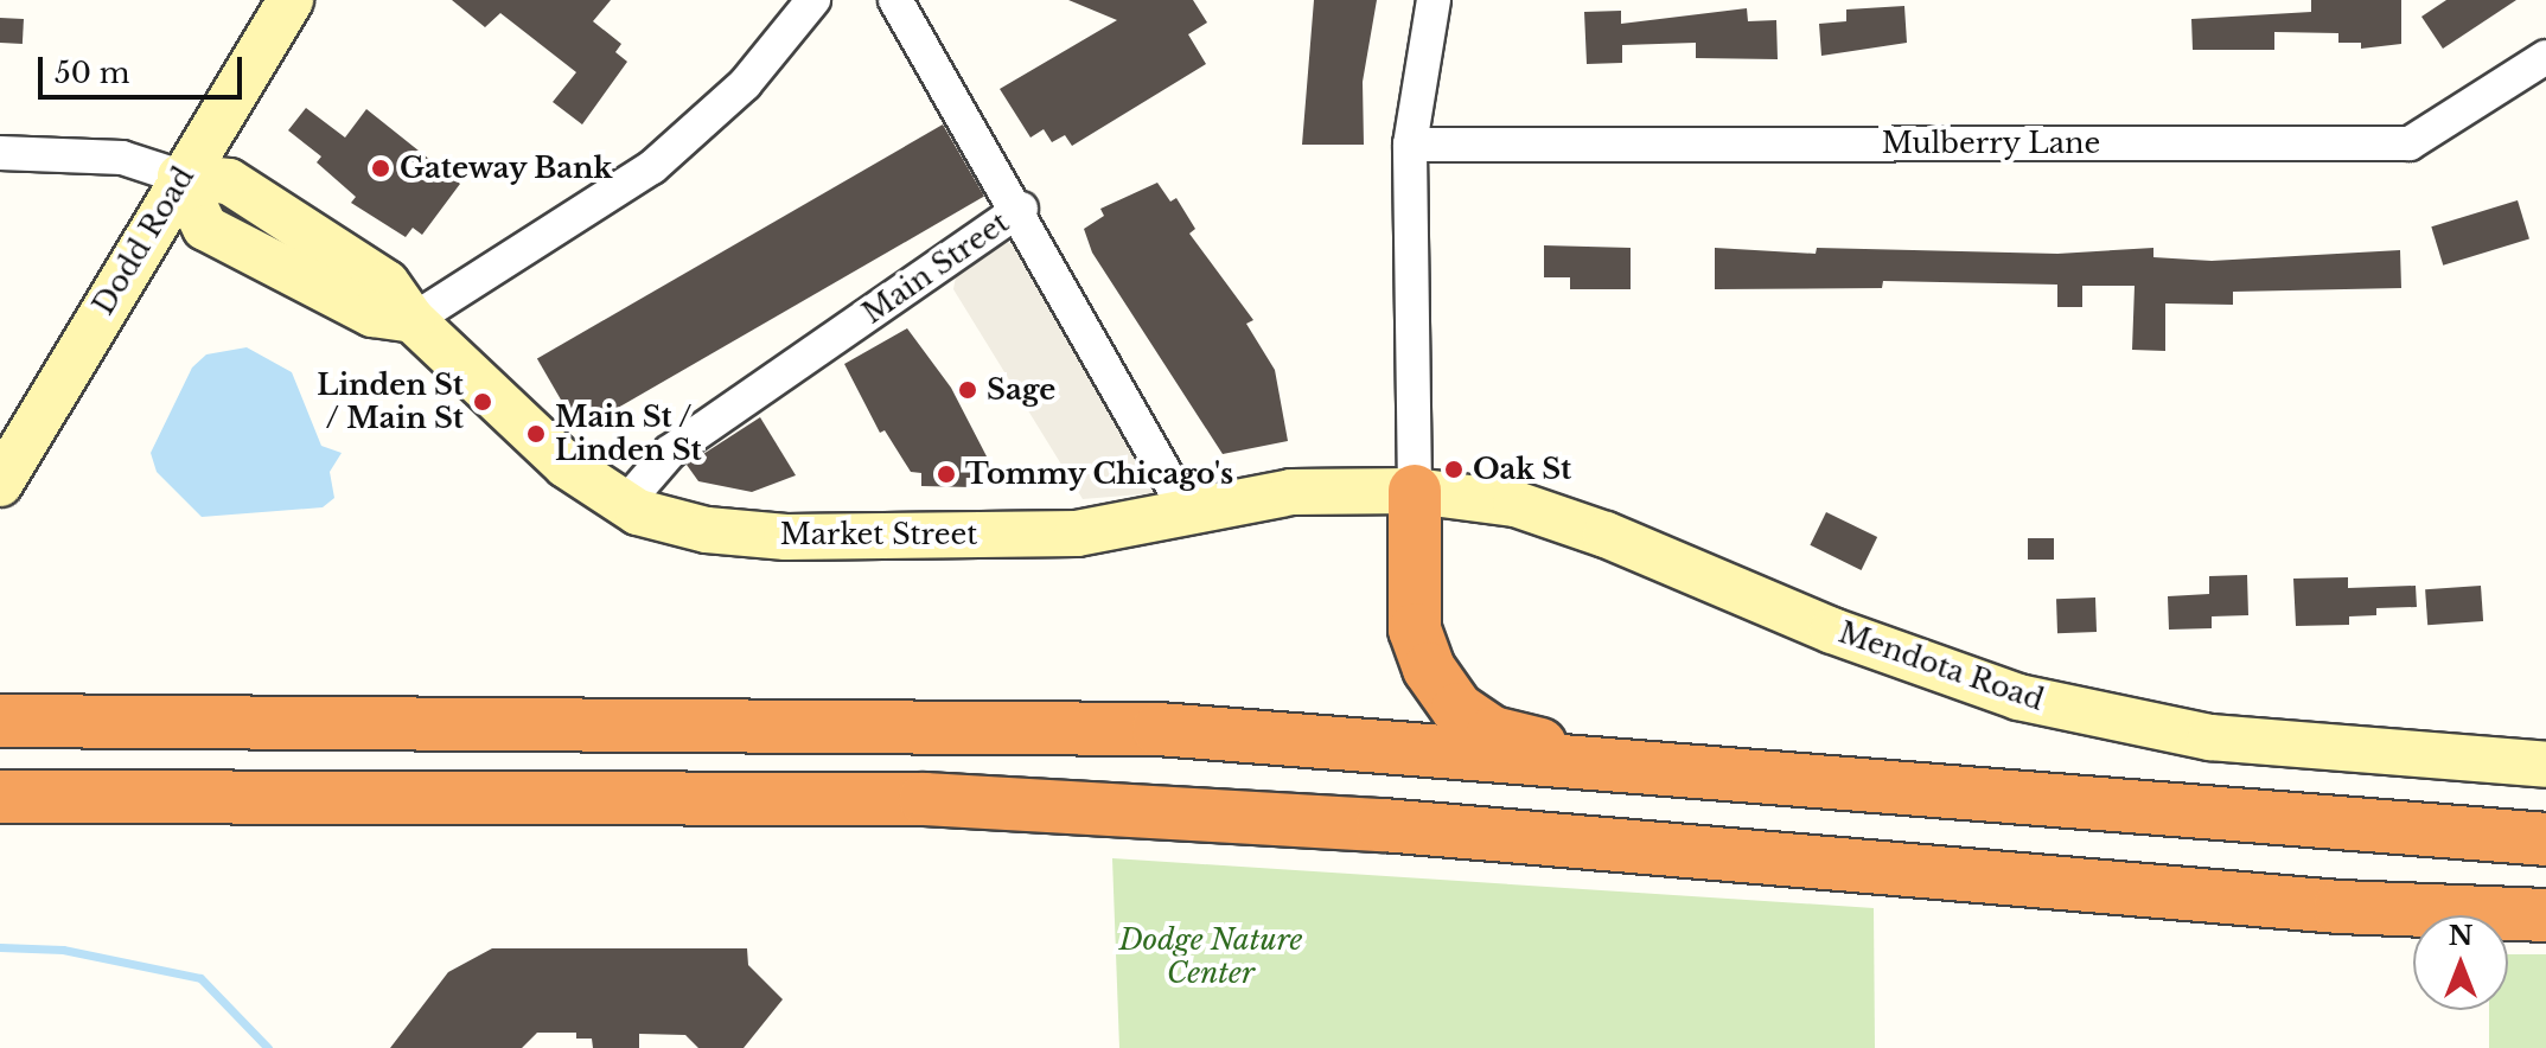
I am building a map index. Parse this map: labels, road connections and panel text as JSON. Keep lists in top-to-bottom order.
{
  "streets": {
    "street": [
      "Mulberry Lane",
      "Dodd Road",
      "Main Street",
      "Market Street",
      "Mendota Road"
    ]
  },
  "crossings": [
    ["Dodd Road", "Market Street"],
    ["Main Street", "Market Street"],
    ["Market Street", "Mendota Road"]
  ],
  "parks": ["Dodge Nature Center"],
  "places": [
    "Gateway Bank",
    "Sage",
    "Linden St / Main St",
    "Main St / Linden St",
    "Oak St",
    "Tommy Chicago's"
  ],
  "scale_bar": "50 m",
  "north": "top"
}
